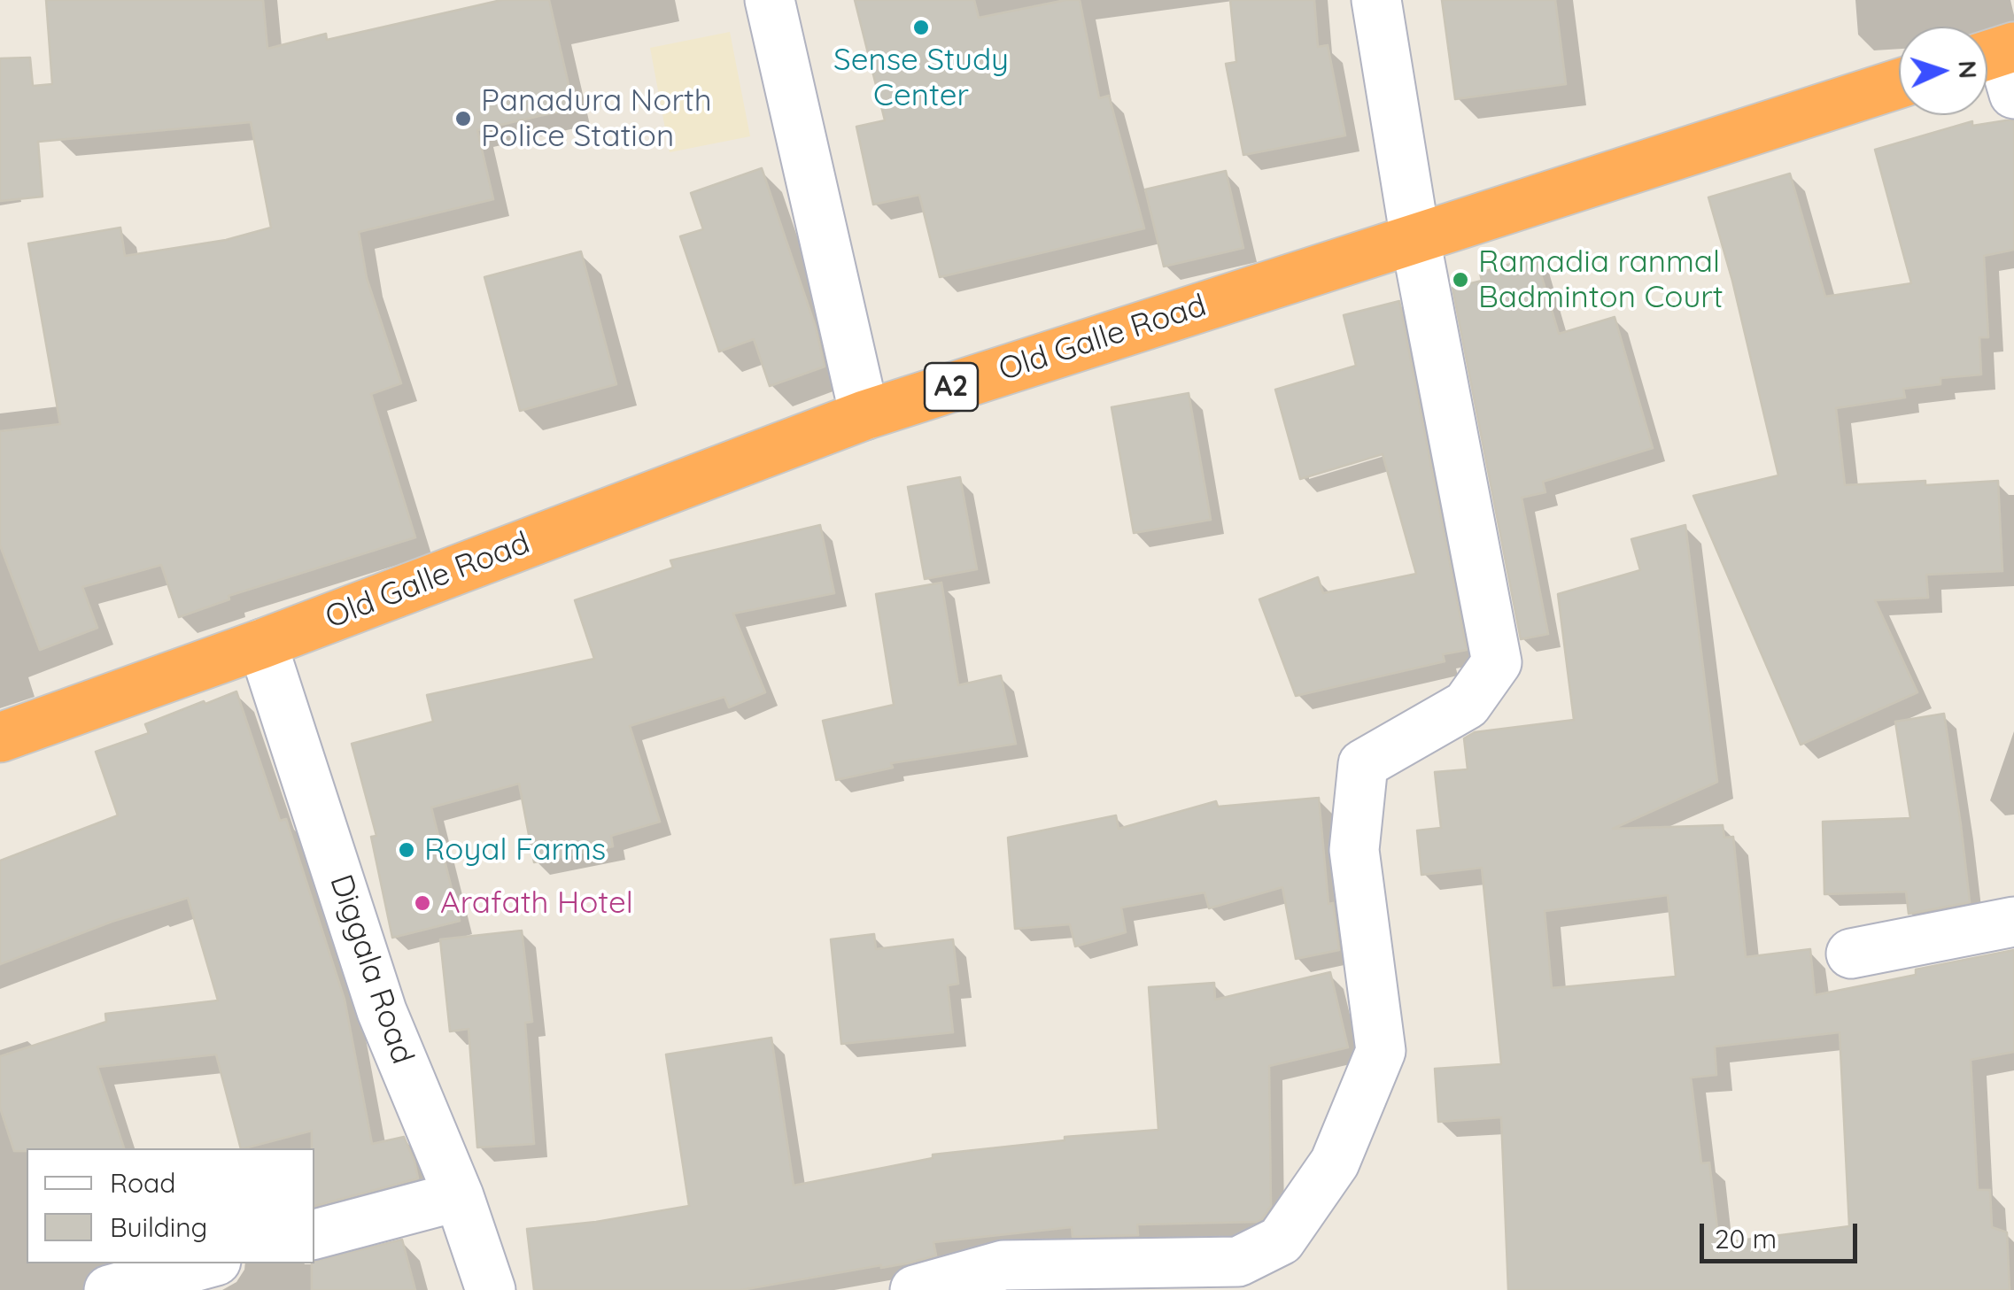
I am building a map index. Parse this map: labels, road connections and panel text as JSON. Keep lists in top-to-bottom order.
{
  "streets": {
    "highway": ["Old Galle Road", "A2"],
    "street": ["Diggala Road"]
  },
  "crossings": [
    ["Old Galle Road", "Diggala Road"]
  ],
  "places": [
    "Sense Study Center",
    "Panadura North Police Station",
    "Ramadia ranmal Badminton Court",
    "Royal Farms",
    "Arafath Hotel"
  ],
  "legend": ["Road", "Building"],
  "scale_bar": "20 m",
  "north": "right"
}
